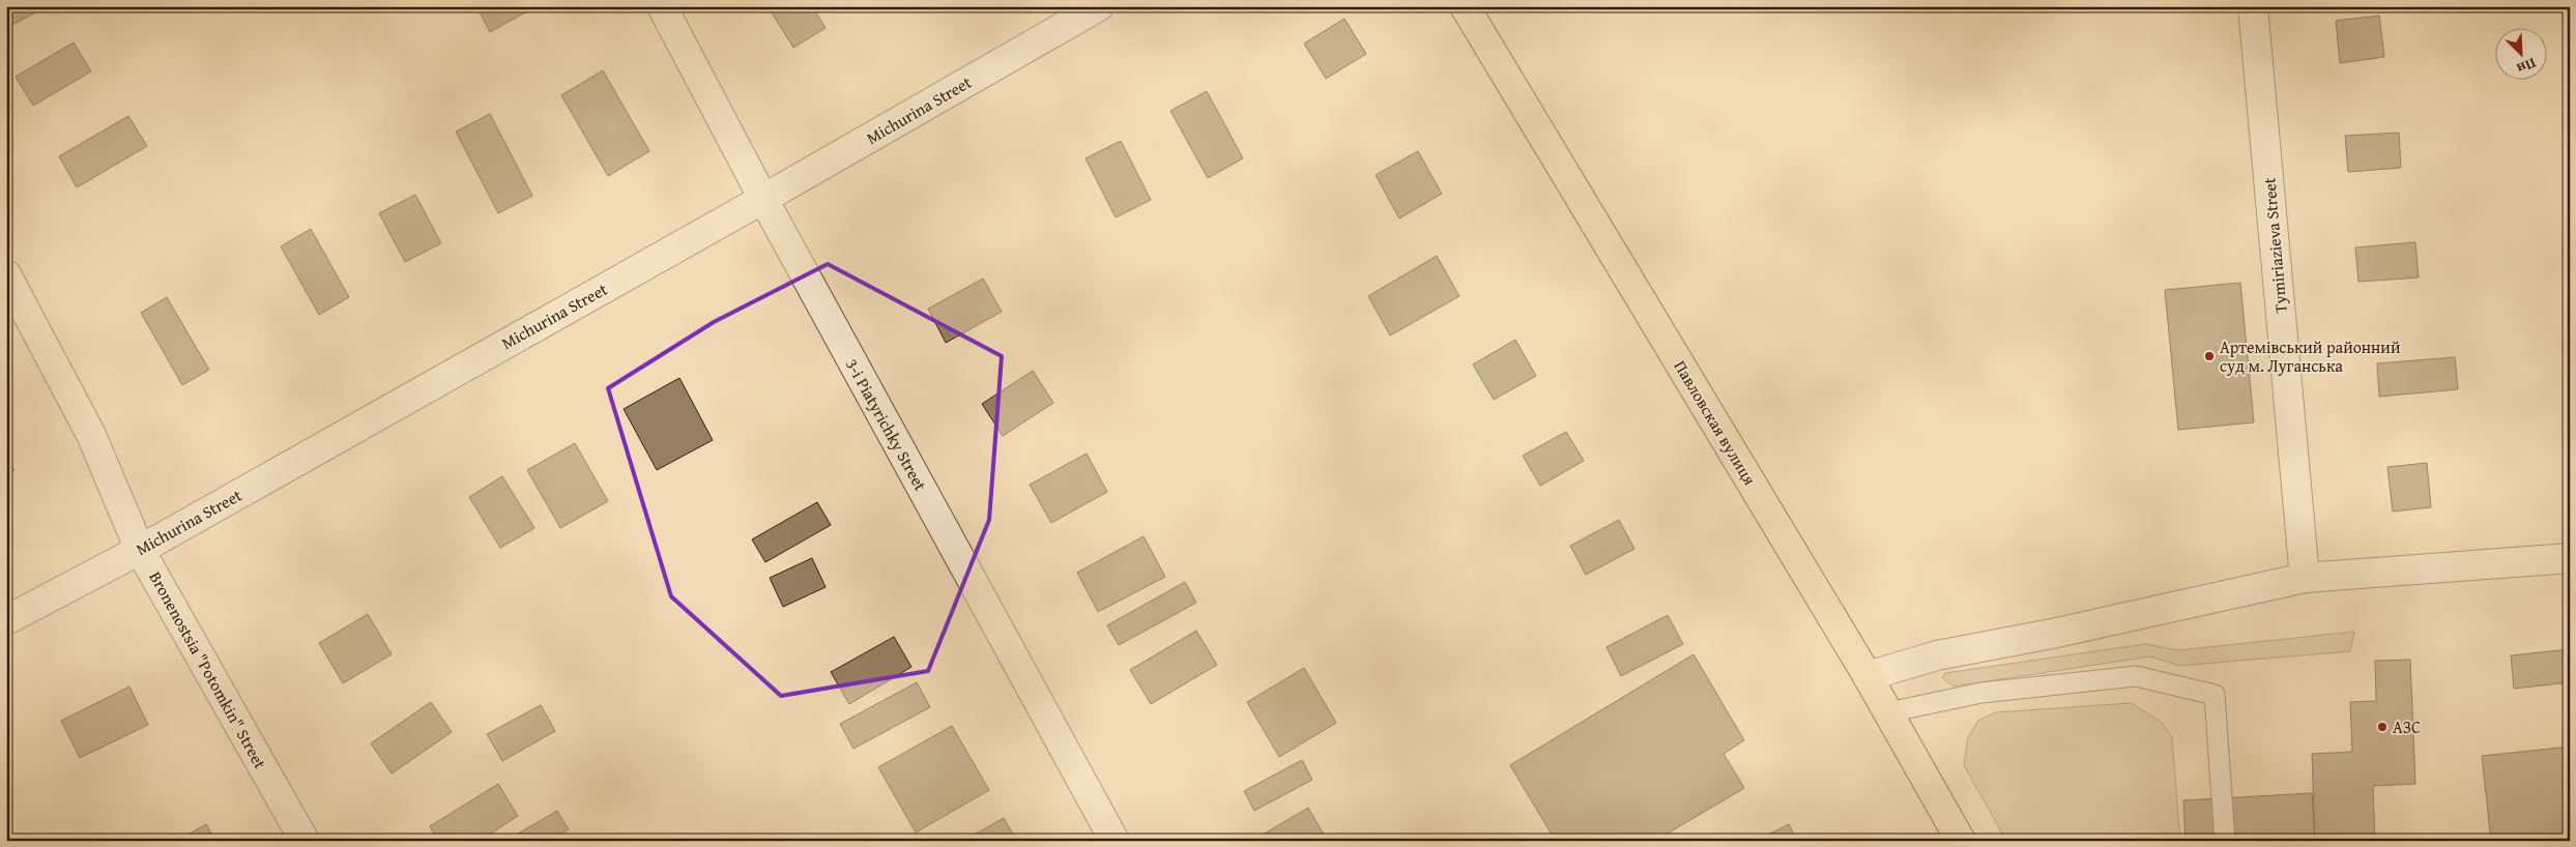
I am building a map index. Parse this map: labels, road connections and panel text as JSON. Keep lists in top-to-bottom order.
{
  "streets": {
    "main road": ["Павловская вулиця"],
    "street": [
      "Michurina Street",
      "Tymiriazieva Street",
      "3-i Piatyrichky Street",
      "Bronenostsia \"Potomkin\" Street"
    ]
  },
  "crossings": [
    ["Michurina Street", "3-i Piatyrichky Street"],
    ["Michurina Street", "Bronenostsia \"Potomkin\" Street"]
  ],
  "places": ["Артемівський районний суд м. Луганська", "АЗС"],
  "north": "bottom right"
}
